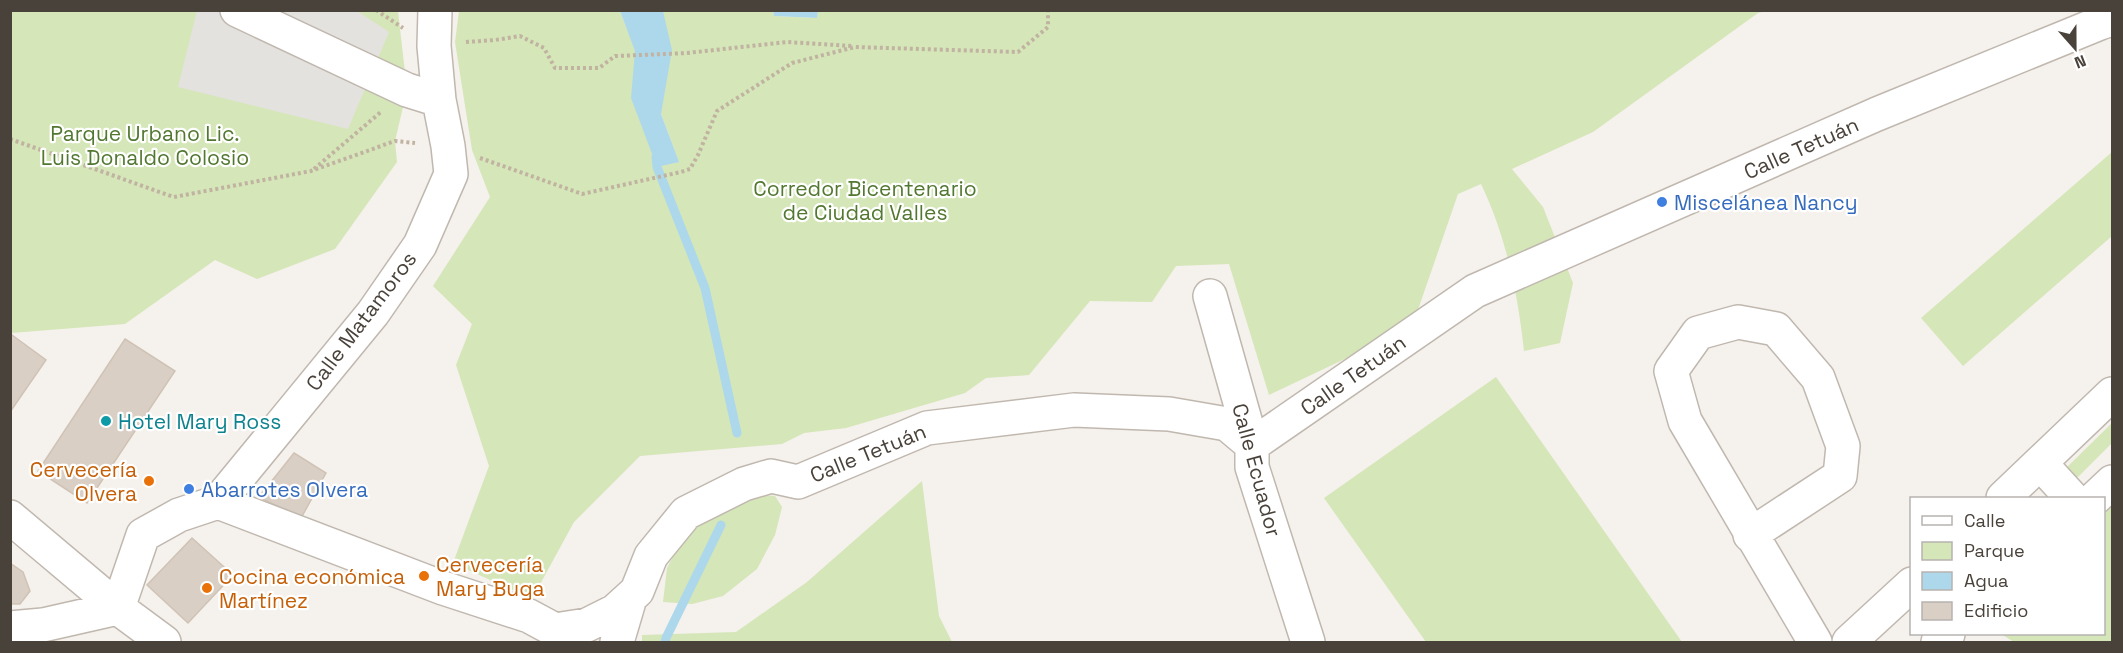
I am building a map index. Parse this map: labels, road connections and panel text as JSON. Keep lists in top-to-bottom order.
{
  "streets": {
    "street": ["Calle Tetuán", "Calle Matamoros", "Calle Ecuador"]
  },
  "crossings": [
    ["Calle Tetuán", "Calle Ecuador"]
  ],
  "parks": ["Parque Urbano Lic. Luis Donaldo Colosio", "Corredor Bicentenario de Ciudad Valles"],
  "places": [
    "Miscelánea Nancy",
    "Hotel Mary Ross",
    "Cervecería Olvera",
    "Abarrotes Olvera",
    "Cervecería Mary Buga",
    "Cocina económica Martínez"
  ],
  "legend": [
    "Calle",
    "Parque",
    "Agua",
    "Edificio"
  ],
  "north": "bottom"
}
